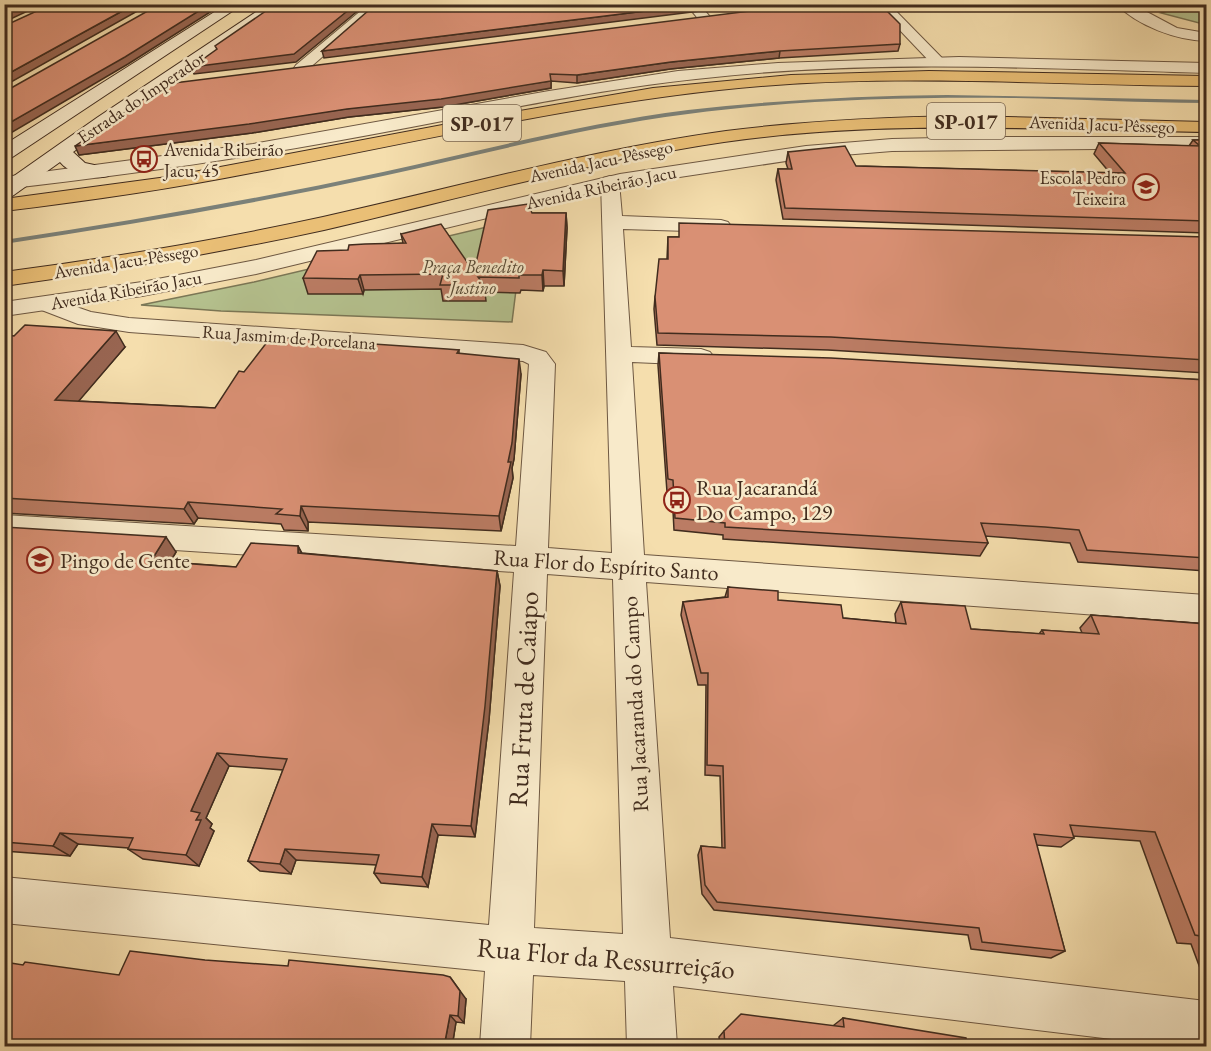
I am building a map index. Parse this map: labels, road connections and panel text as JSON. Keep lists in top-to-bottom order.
{
  "streets": {
    "highway": ["SP-017", "Avenida Jacu-Pêssego"],
    "street": [
      "Estrada do Imperador",
      "Avenida Ribeirão Jacu",
      "Rua Jasmim de Porcelana",
      "Rua Flor do Espírito Santo",
      "Rua Fruta de Caiapo",
      "Rua Jacaranda do Campo",
      "Rua Flor da Ressurreição"
    ]
  },
  "crossings": [
    ["Avenida Ribeirão Jacu", "Rua Jasmim de Porcelana"],
    ["Avenida Ribeirão Jacu", "Rua Jacaranda do Campo"],
    ["Rua Jasmim de Porcelana", "Rua Fruta de Caiapo"],
    ["Rua Flor do Espírito Santo", "Rua Fruta de Caiapo"],
    ["Rua Flor do Espírito Santo", "Rua Jacaranda do Campo"],
    ["Rua Fruta de Caiapo", "Rua Flor da Ressurreição"],
    ["Rua Jacaranda do Campo", "Rua Flor da Ressurreição"]
  ],
  "parks": ["Praça Benedito Justino"],
  "places": {
    "bus stop": ["Avenida Ribeirão Jacu, 45", "Rua Jacarandá Do Campo, 129"],
    "school or university": ["Escola Pedro Teixeira", "Pingo de Gente"]
  }
}
